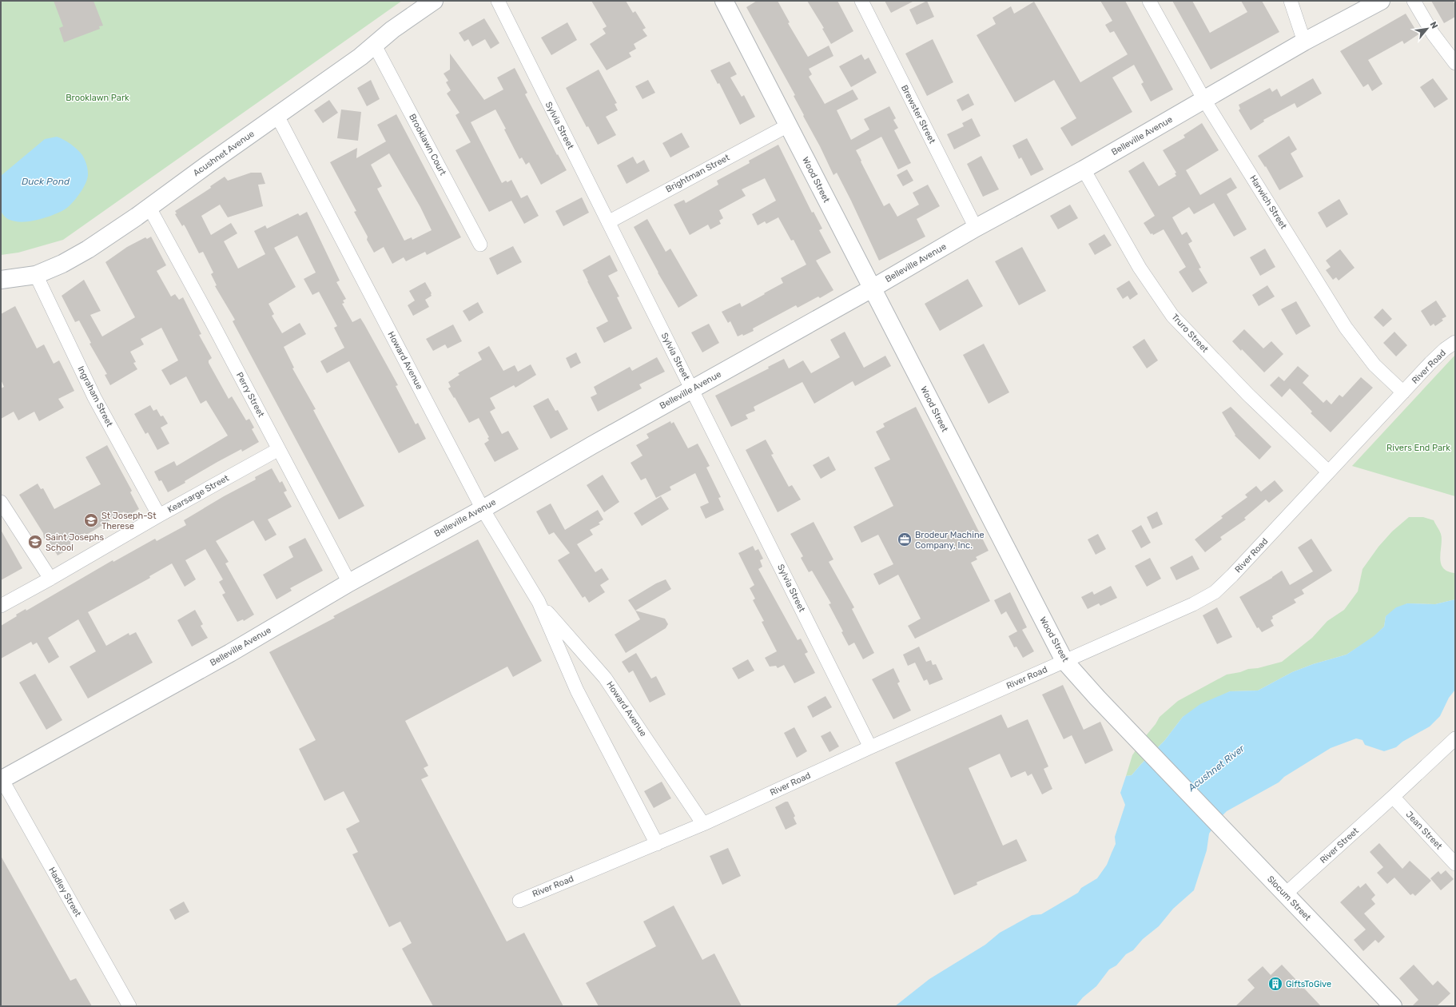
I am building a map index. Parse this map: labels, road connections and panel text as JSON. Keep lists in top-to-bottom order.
{
  "streets": {
    "main road": [
      "Belleville Avenue",
      "Acushnet Avenue",
      "Wood Street",
      "Slocum Street"
    ],
    "street": [
      "Brewster Street",
      "Sylvia Street",
      "Brooklawn Court",
      "Brightman Street",
      "Harwich Street",
      "Truro Street",
      "Howard Avenue",
      "River Road",
      "Perry Street",
      "Ingraham Street",
      "Kearsarge Street",
      "Jean Street",
      "River Street",
      "Hadley Street"
    ]
  },
  "crossings": [
    ["Brewster Street", "Belleville Avenue"],
    ["Sylvia Street", "Belleville Avenue"],
    ["Sylvia Street", "Brightman Street"],
    ["Sylvia Street", "River Road"],
    ["Belleville Avenue", "Wood Street"],
    ["Belleville Avenue", "Harwich Street"],
    ["Belleville Avenue", "Truro Street"],
    ["Belleville Avenue", "Howard Avenue"],
    ["Belleville Avenue", "Perry Street"],
    ["Belleville Avenue", "Hadley Street"],
    ["Brooklawn Court", "Acushnet Avenue"],
    ["Acushnet Avenue", "Howard Avenue"],
    ["Acushnet Avenue", "Perry Street"],
    ["Acushnet Avenue", "Ingraham Street"],
    ["Brightman Street", "Wood Street"],
    ["Wood Street", "River Road"],
    ["Wood Street", "Slocum Street"],
    ["Harwich Street", "River Road"],
    ["Truro Street", "River Road"],
    ["Howard Avenue", "River Road"],
    ["Perry Street", "Kearsarge Street"],
    ["Ingraham Street", "Kearsarge Street"],
    ["Jean Street", "River Street"],
    ["River Street", "Slocum Street"]
  ],
  "water": ["Duck Pond", "Acushnet River"],
  "parks": ["Brooklawn Park", "Rivers End Park"],
  "places": {
    "school or university": ["St Joseph-St Therese", "Saint Josephs School"],
    "office": ["Brodeur Machine Company, Inc."],
    "building": ["GiftsToGive"]
  },
  "north": "top right"
}
